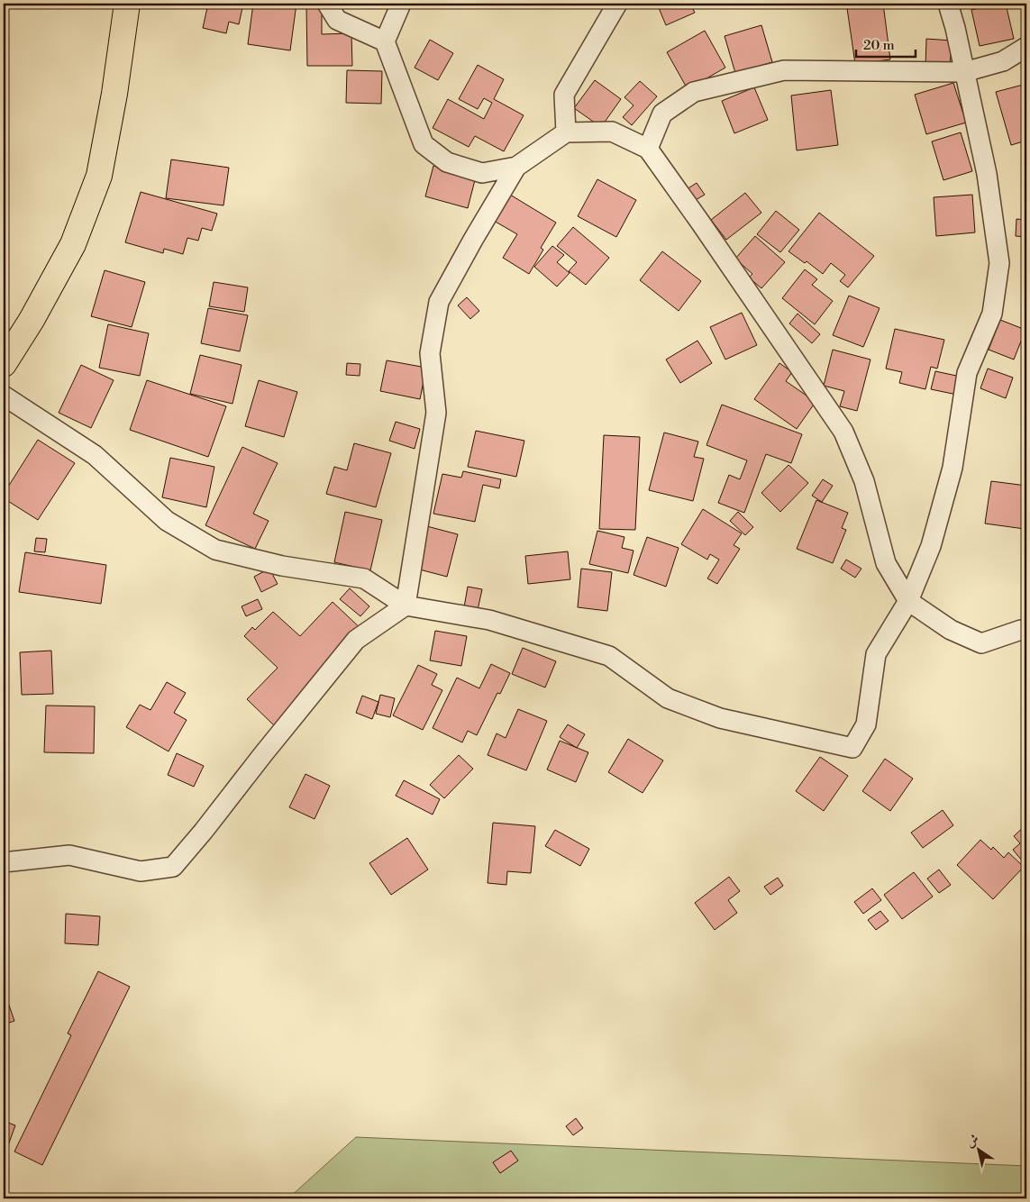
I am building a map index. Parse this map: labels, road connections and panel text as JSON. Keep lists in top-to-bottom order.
{
  "scale_bar": "20 m",
  "north": "top left"
}
